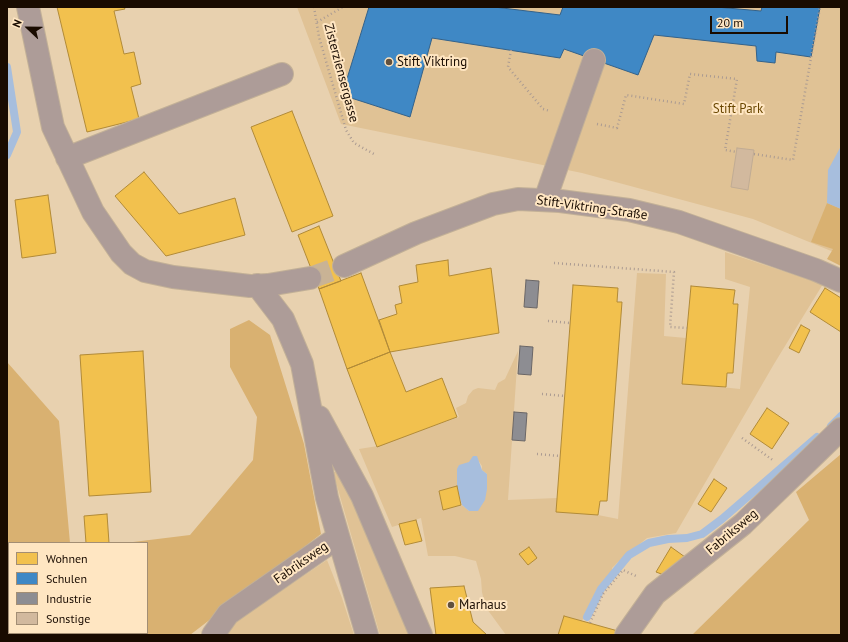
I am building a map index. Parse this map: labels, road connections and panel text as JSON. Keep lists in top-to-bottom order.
{
  "streets": {
    "street": ["Stift-Viktring-Straße", "Fabriksweg"],
    "path": ["Zisterziensergasse"]
  },
  "parks": ["Stift Park"],
  "places": ["Stift Viktring", "Marhaus"],
  "legend": [
    "Wohnen",
    "Schulen",
    "Industrie",
    "Sonstige"
  ],
  "scale_bar": "20 m",
  "north": "left"
}
